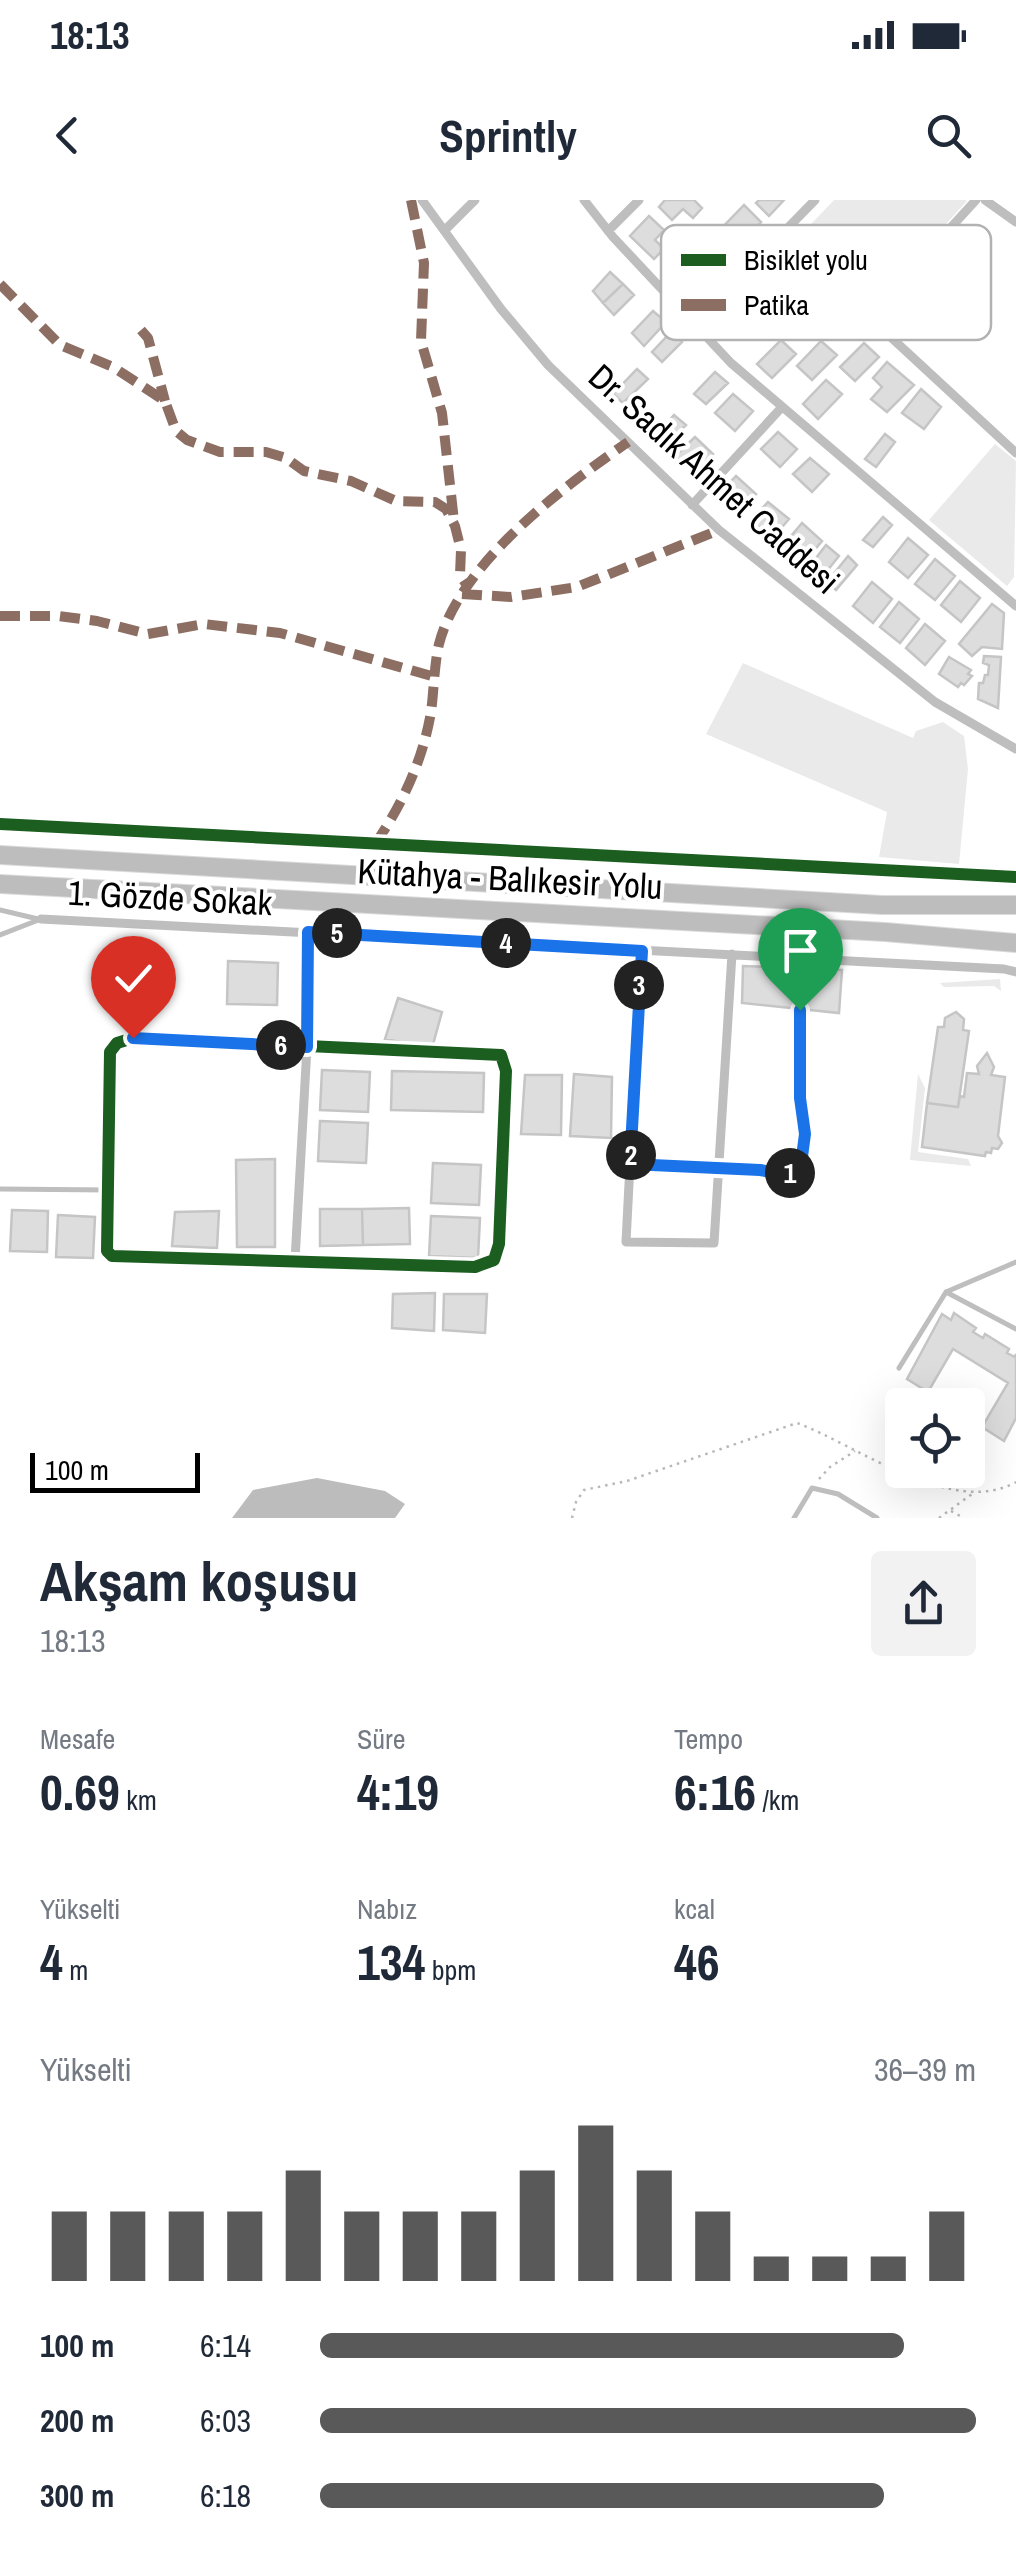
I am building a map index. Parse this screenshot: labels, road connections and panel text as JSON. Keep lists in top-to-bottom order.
{
  "streets": {
    "highway": ["Kütahya - Balıkesir Yolu"],
    "street": ["Dr. Sadık Ahmet Caddesi", "1. Gözde Sokak"]
  },
  "legend": ["Bisiklet yolu", "Patika"],
  "scale_bar": "100 m",
  "page": {
    "status": "18:13",
    "header": "Sprintly",
    "pins": [
      "5",
      "4",
      "3",
      "6",
      "2",
      "1"
    ],
    "scale": "100 m",
    "heading": ["Akşam koşusu", "18:13"],
    "stats": [
      ["Mesafe", "0.69 km"],
      ["Süre", "4:19"],
      ["Tempo", "6:16 /km"],
      ["Yükselti", "4 m"],
      ["Nabız", "134 bpm"],
      ["kcal", "46"]
    ],
    "chart": ["Yükselti", "36–39 m"],
    "list": [
      {
        "name": "100 m",
        "note": "6:14"
      },
      {
        "name": "200 m",
        "note": "6:03"
      },
      {
        "name": "300 m",
        "note": "6:18"
      }
    ]
  }
}
